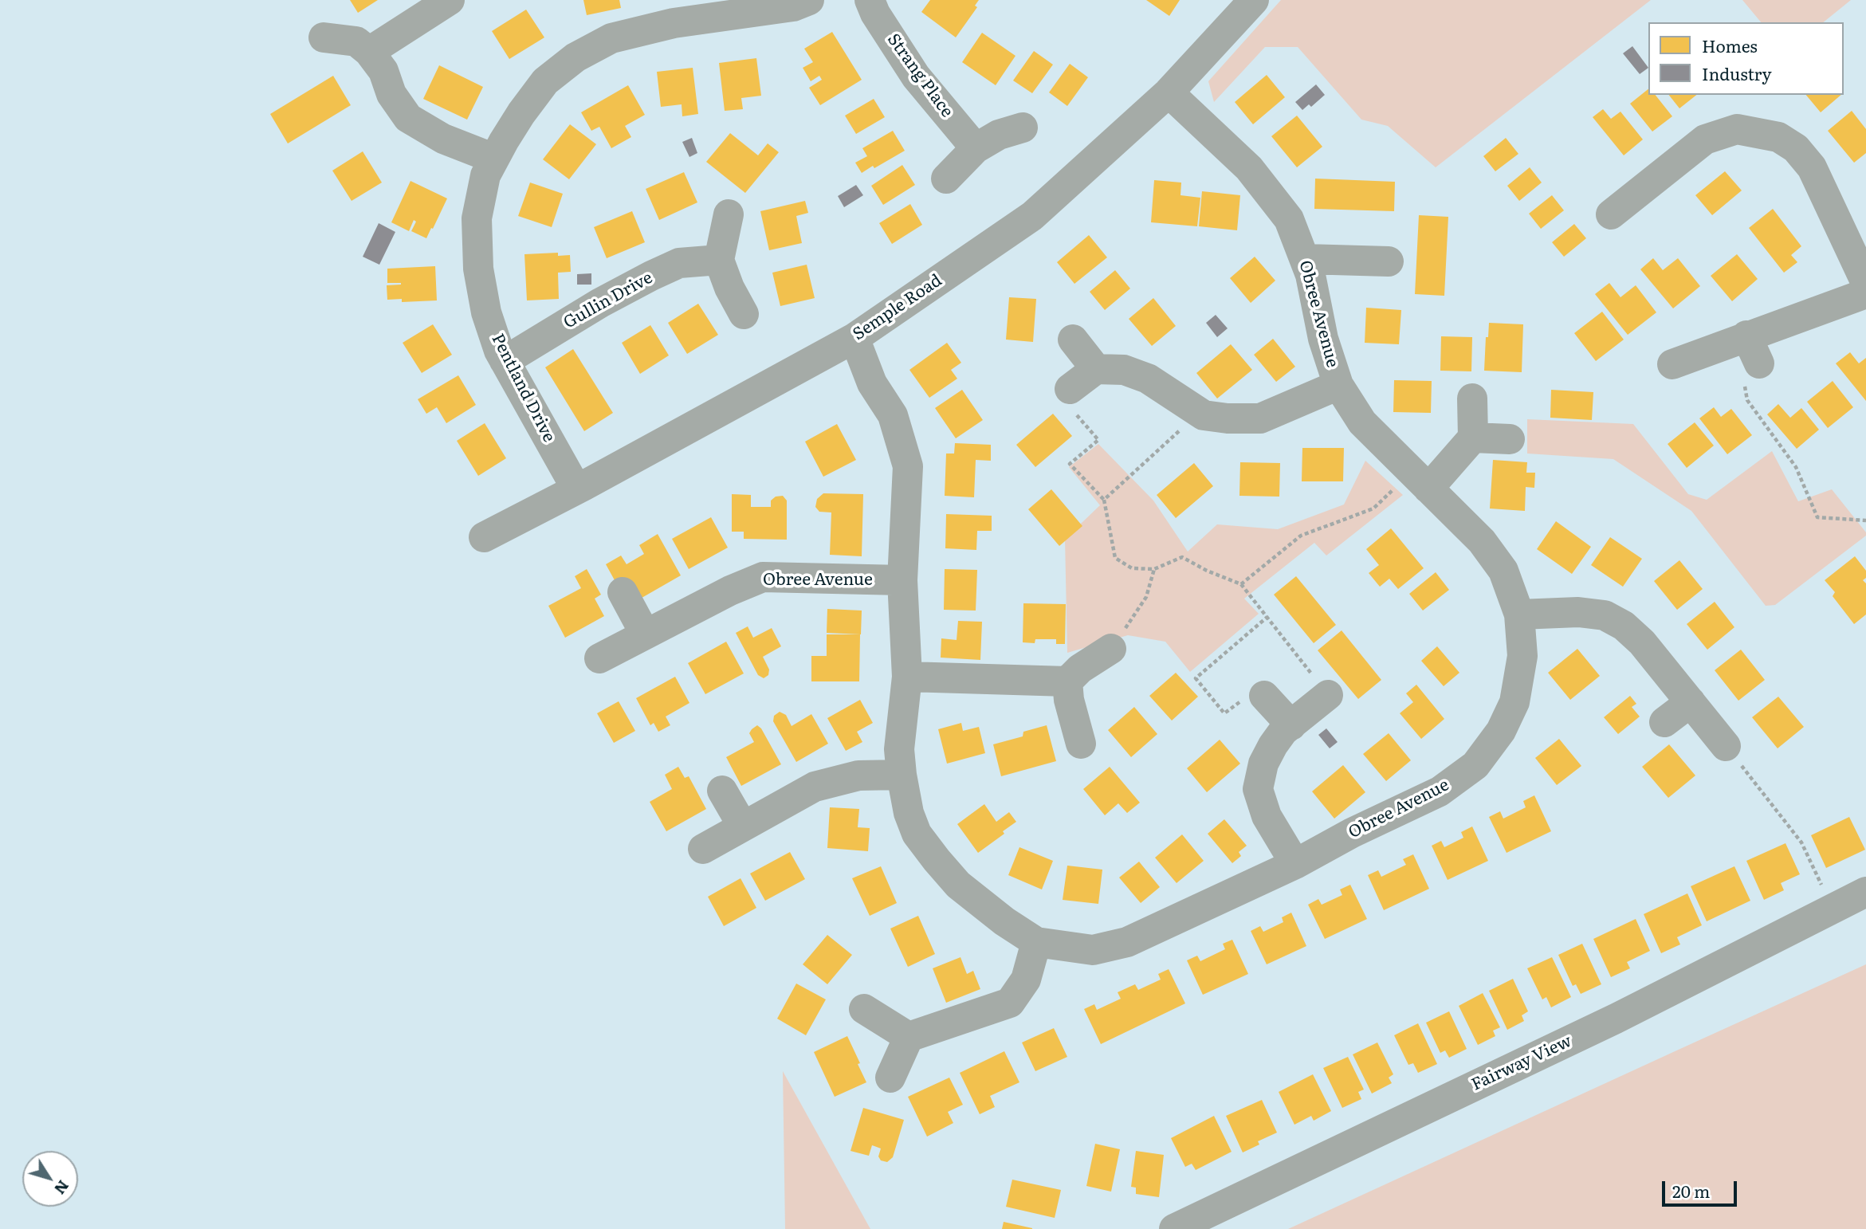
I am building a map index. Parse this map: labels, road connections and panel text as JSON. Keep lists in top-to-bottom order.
{
  "streets": {
    "street": [
      "Strang Place",
      "Gullin Drive",
      "Semple Road",
      "Obree Avenue",
      "Pentland Drive",
      "Fairway View"
    ]
  },
  "crossings": [
    ["Gullin Drive", "Pentland Drive"],
    ["Semple Road", "Obree Avenue"],
    ["Semple Road", "Pentland Drive"]
  ],
  "legend": ["Homes", "Industry"],
  "scale_bar": "20 m",
  "north": "bottom right"
}
